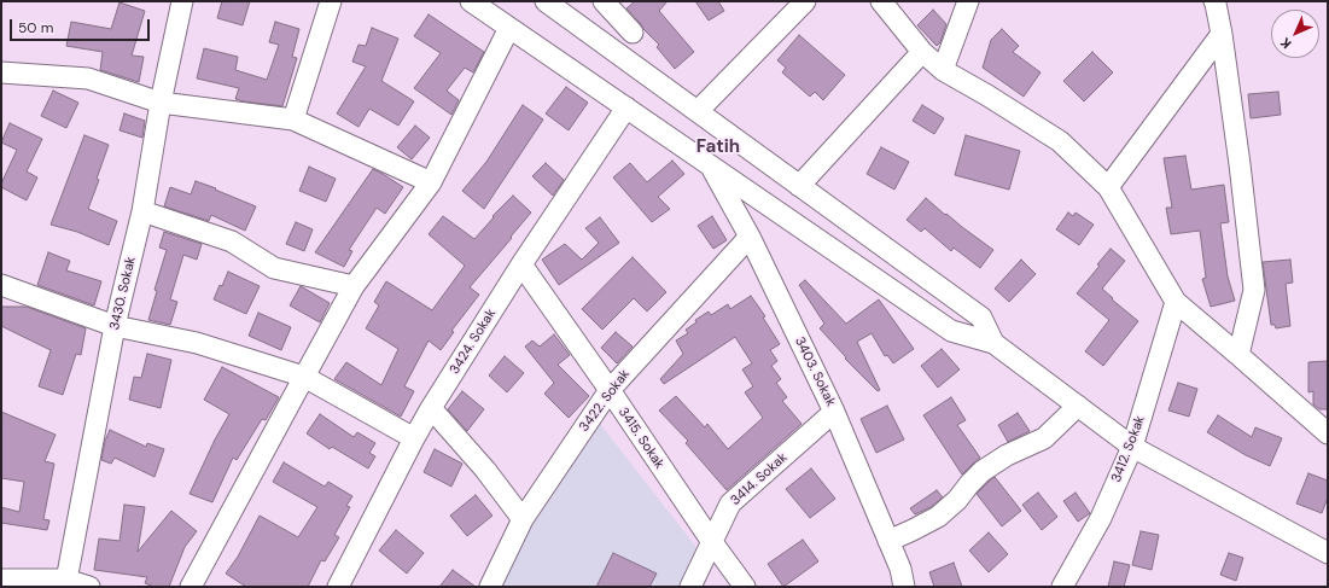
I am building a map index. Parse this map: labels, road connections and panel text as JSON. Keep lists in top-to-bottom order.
{
  "streets": {
    "street": [
      "3430. Sokak",
      "3424. Sokak",
      "3403. Sokak",
      "3422. Sokak",
      "3415. Sokak",
      "3412. Sokak",
      "3414. Sokak"
    ]
  },
  "crossings": [
    ["3424. Sokak", "3415. Sokak"],
    ["3403. Sokak", "3422. Sokak"],
    ["3403. Sokak", "3414. Sokak"],
    ["3422. Sokak", "3415. Sokak"],
    ["3415. Sokak", "3414. Sokak"]
  ],
  "districts": ["Fatih"],
  "scale_bar": "50 m",
  "north": "bottom left"
}
